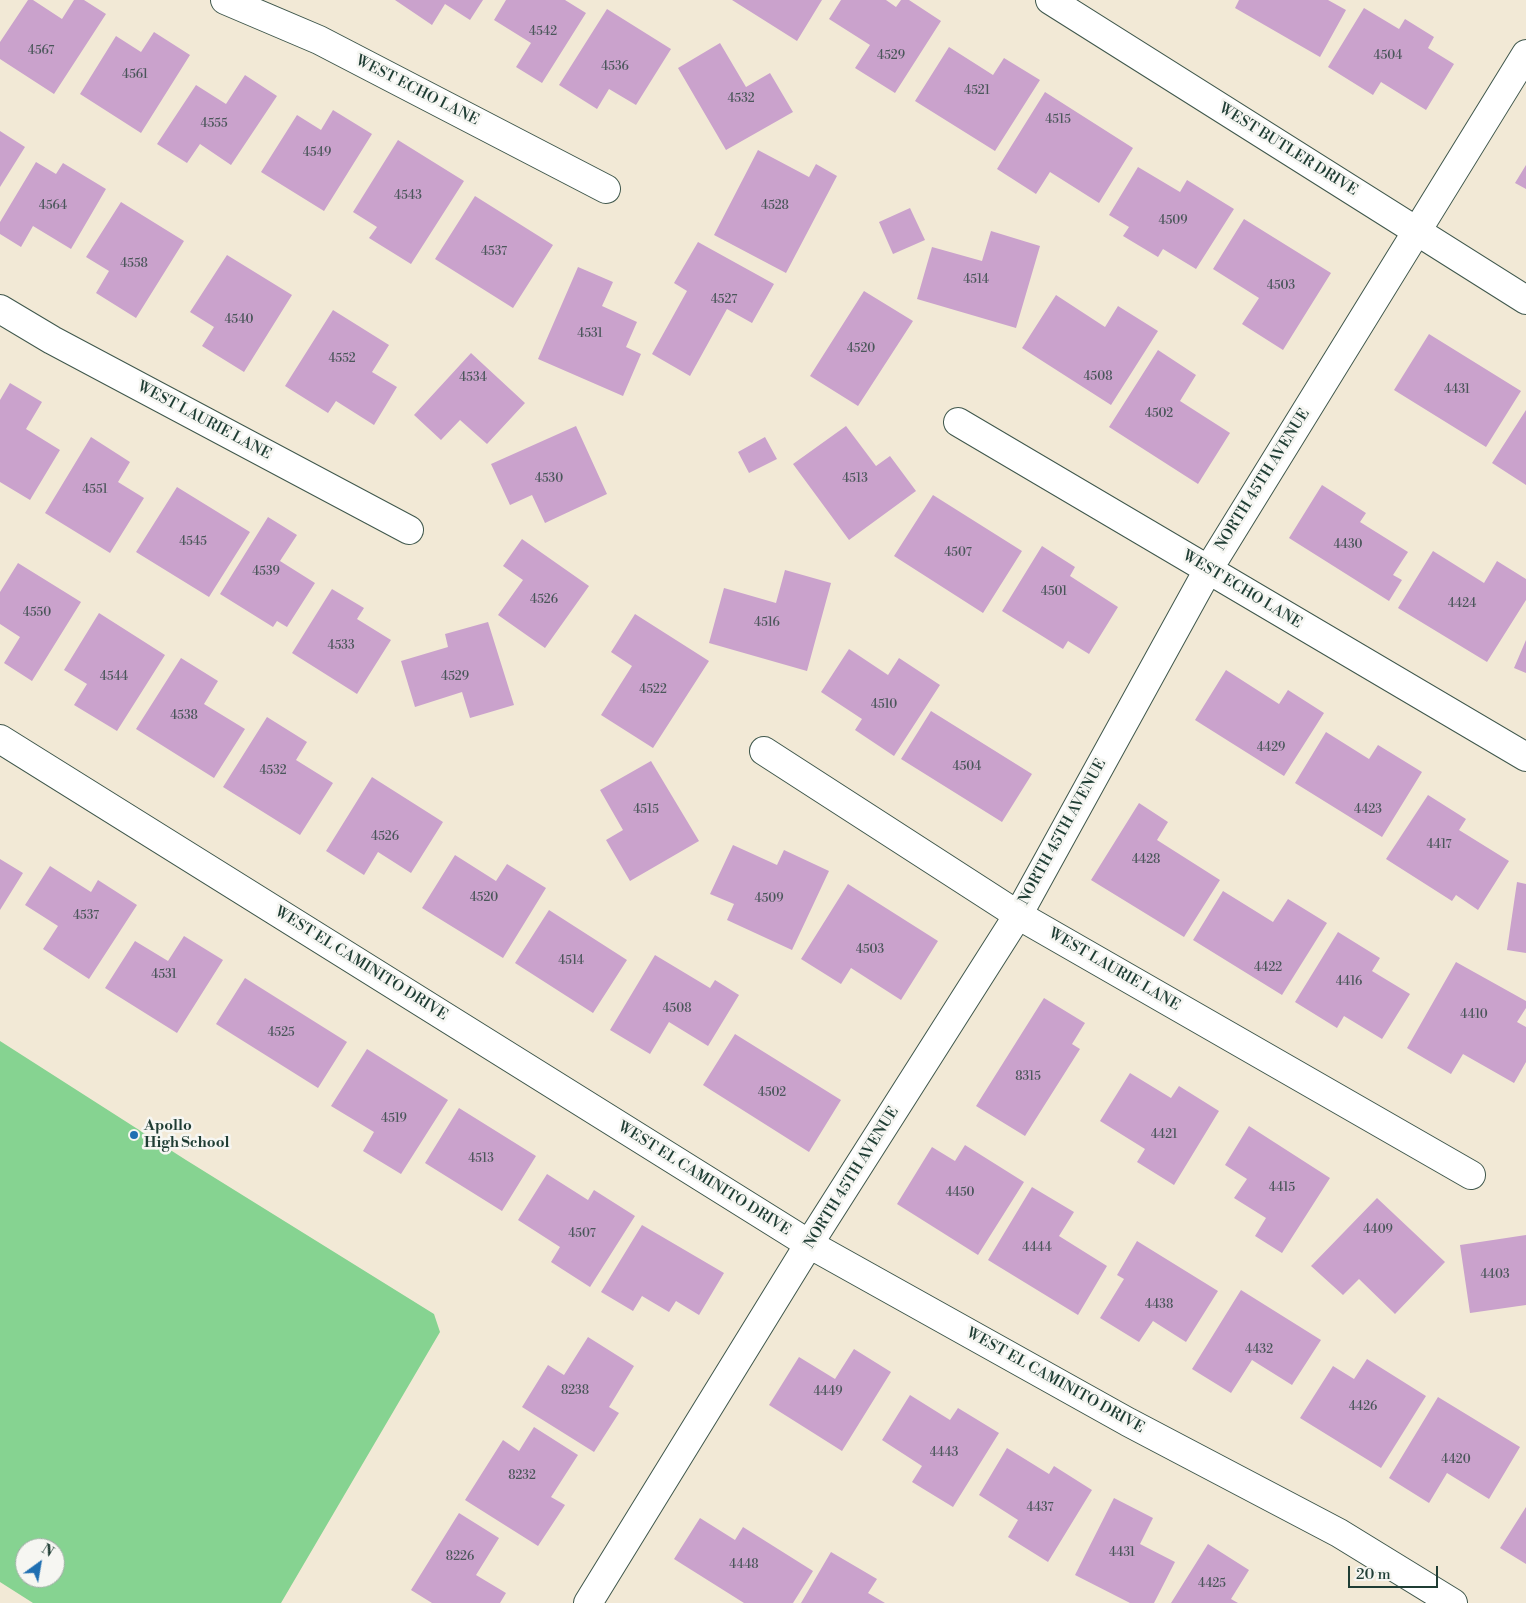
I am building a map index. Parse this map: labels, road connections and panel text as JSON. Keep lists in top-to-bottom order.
{
  "streets": {
    "street": [
      "WEST ECHO LANE",
      "WEST BUTLER DRIVE",
      "WEST LAURIE LANE",
      "NORTH 45TH AVENUE",
      "WEST EL CAMINITO DRIVE"
    ]
  },
  "crossings": [
    ["WEST ECHO LANE", "NORTH 45TH AVENUE"],
    ["WEST BUTLER DRIVE", "NORTH 45TH AVENUE"],
    ["WEST LAURIE LANE", "NORTH 45TH AVENUE"],
    ["NORTH 45TH AVENUE", "WEST EL CAMINITO DRIVE"]
  ],
  "places": ["Apollo High School"],
  "house_numbers": [
    "4542",
    "4567",
    "4529",
    "4504",
    "4536",
    "4561",
    "4521",
    "4532",
    "4515",
    "4555",
    "4549",
    "4543",
    "4564",
    "4528",
    "4509",
    "4537",
    "4558",
    "4514",
    "4503",
    "4527",
    "4540",
    "4531",
    "4520",
    "4552",
    "4508",
    "4534",
    "4431",
    "4502",
    "4530",
    "4513",
    "4551",
    "4545",
    "4430",
    "4507",
    "4539",
    "4501",
    "4526",
    "4424",
    "4550",
    "4516",
    "4533",
    "4544",
    "4529",
    "4522",
    "4510",
    "4538",
    "4429",
    "4504",
    "4532",
    "4515",
    "4423",
    "4526",
    "4417",
    "4428",
    "4520",
    "4509",
    "4537",
    "4503",
    "4514",
    "4422",
    "4531",
    "4416",
    "4508",
    "4410",
    "4525",
    "8315",
    "4502",
    "4519",
    "4421",
    "4513",
    "4415",
    "4450",
    "4409",
    "4507",
    "4444",
    "4403",
    "4438",
    "4432",
    "8238",
    "4449",
    "4426",
    "4443",
    "4420",
    "8232",
    "4437",
    "4431",
    "8226",
    "4448",
    "4425"
  ],
  "scale_bar": "20 m",
  "north": "top right"
}
